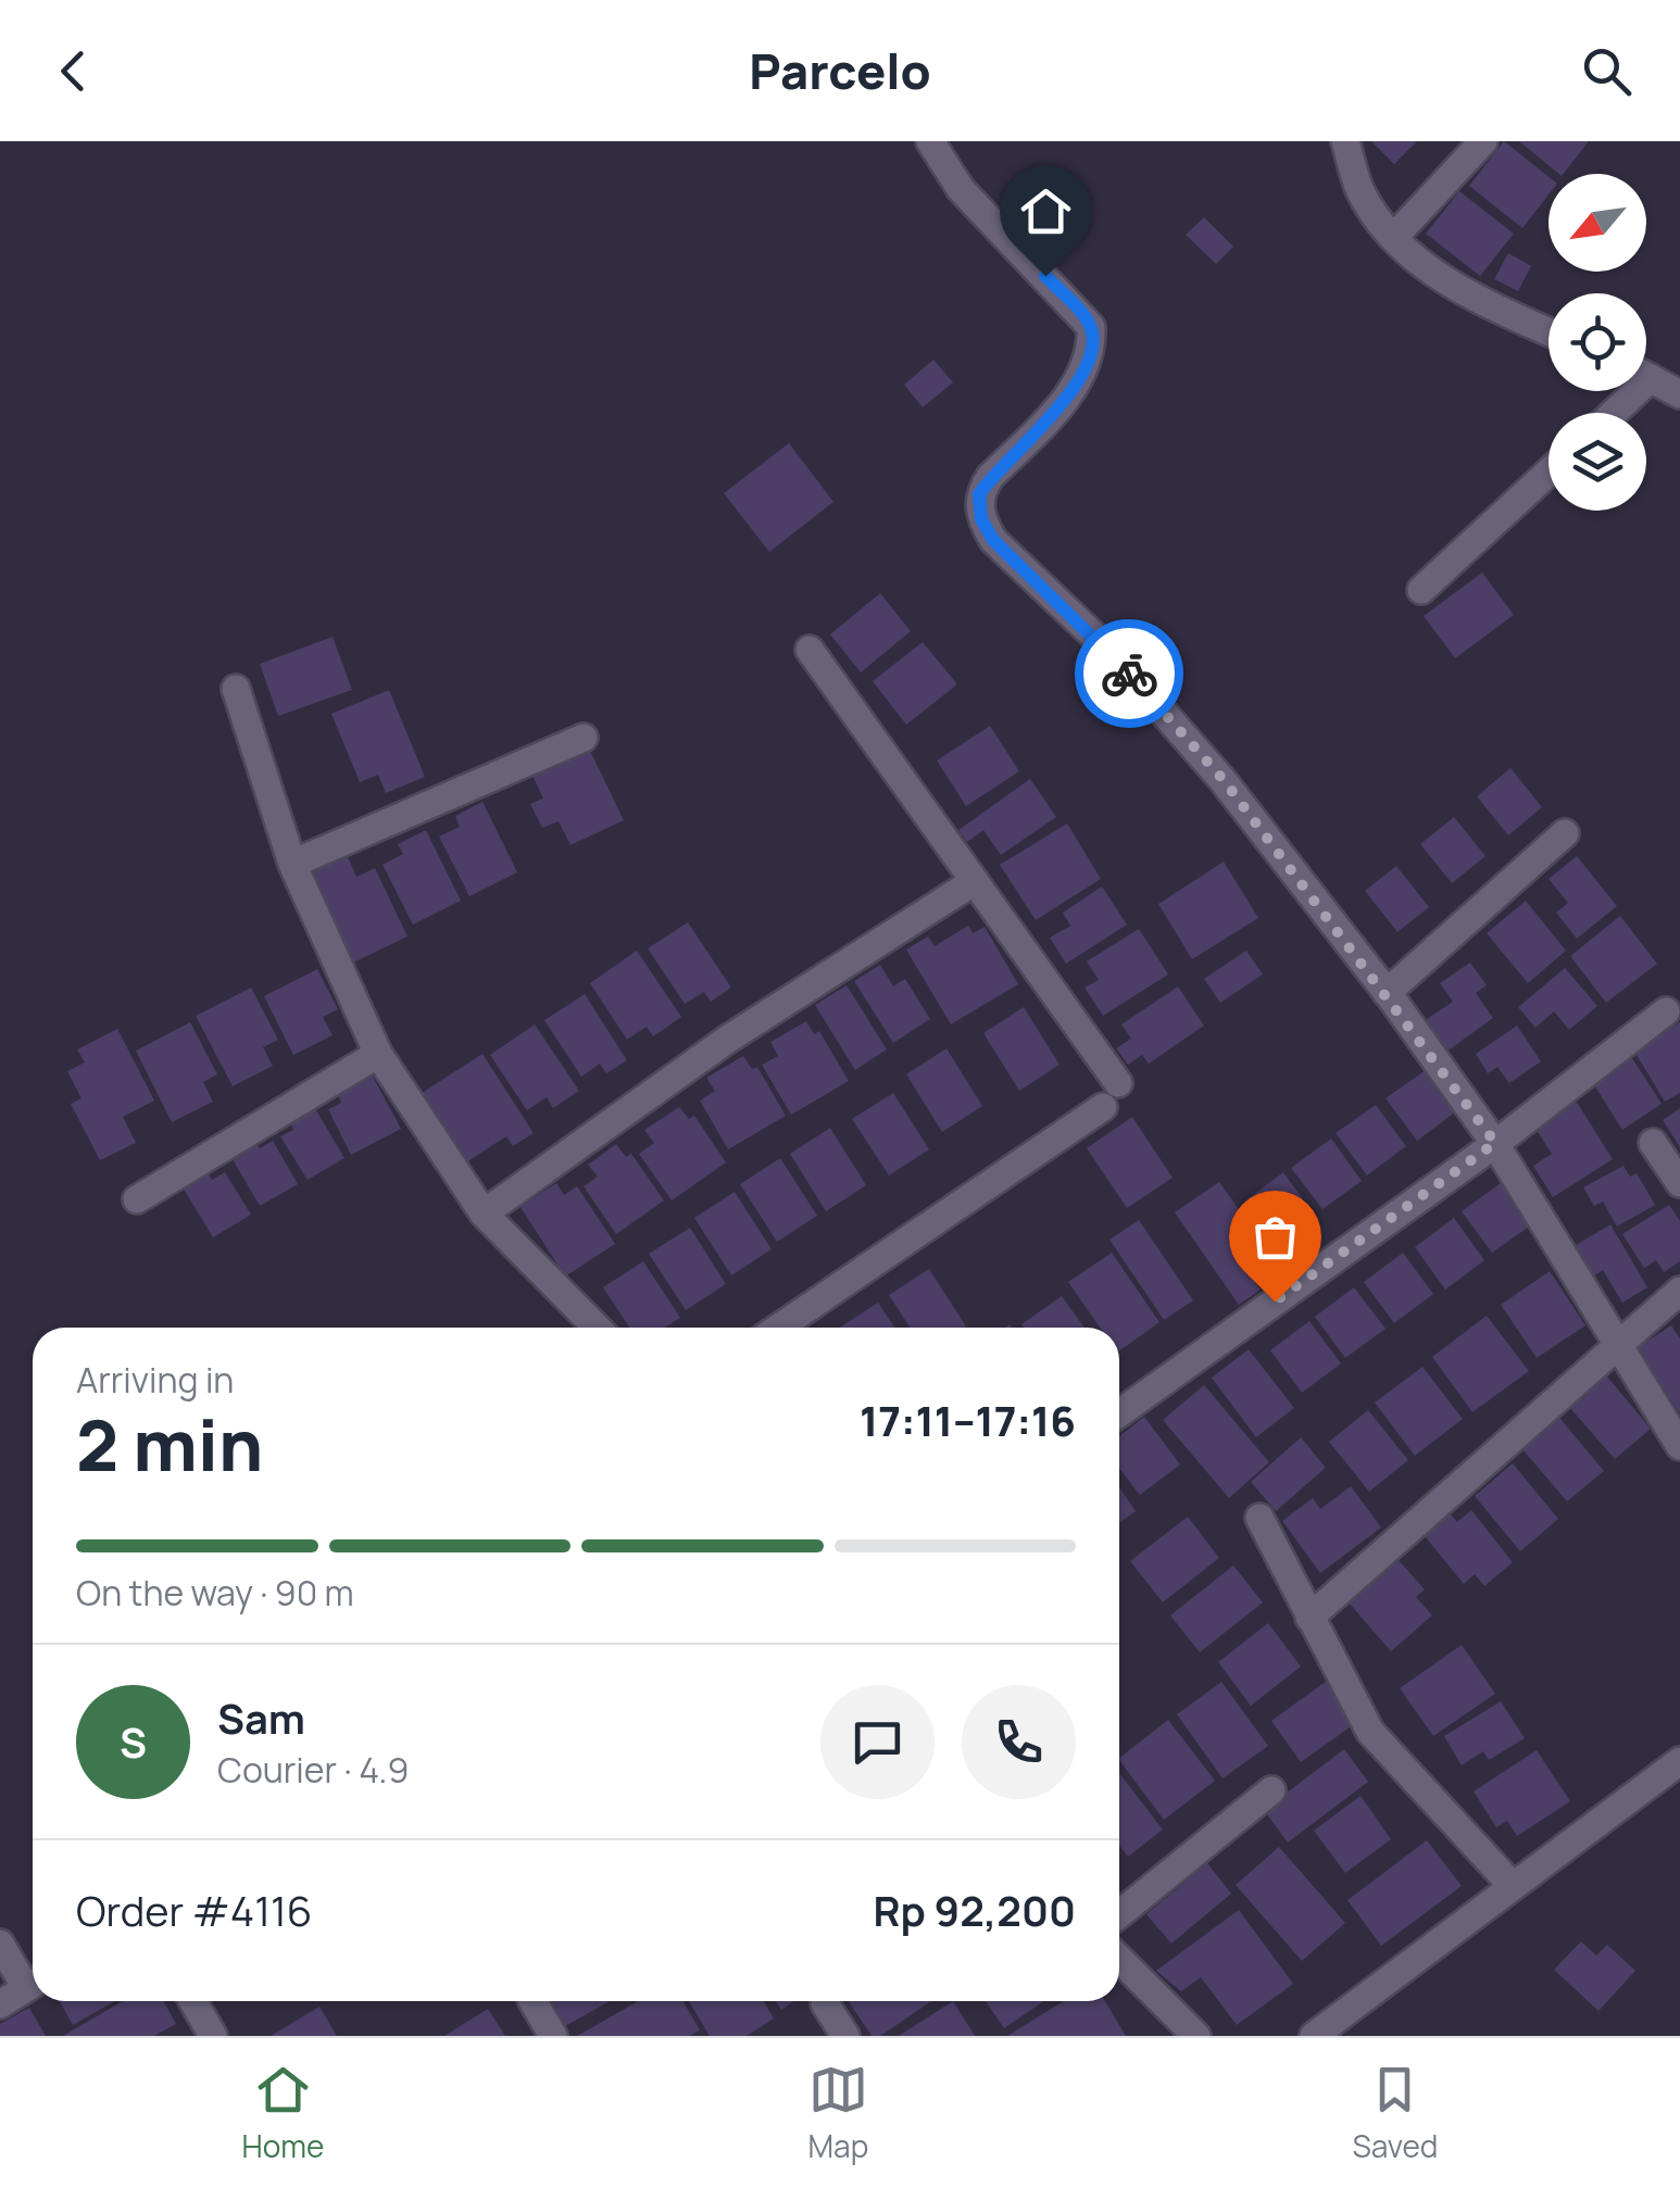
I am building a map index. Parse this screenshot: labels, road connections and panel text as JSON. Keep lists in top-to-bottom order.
{
  "north": "bottom left",
  "page": {
    "header": "Parcelo",
    "heading": ["2 min", "Arriving in", "17:11–17:16"],
    "panel": [
      "Sam",
      "Courier · 4.9",
      "Order #4116",
      "Rp 92,200"
    ],
    "bar": "On the way · 90 m",
    "round": "S",
    "tabs": ["Home", "Map", "Saved"]
  }
}
